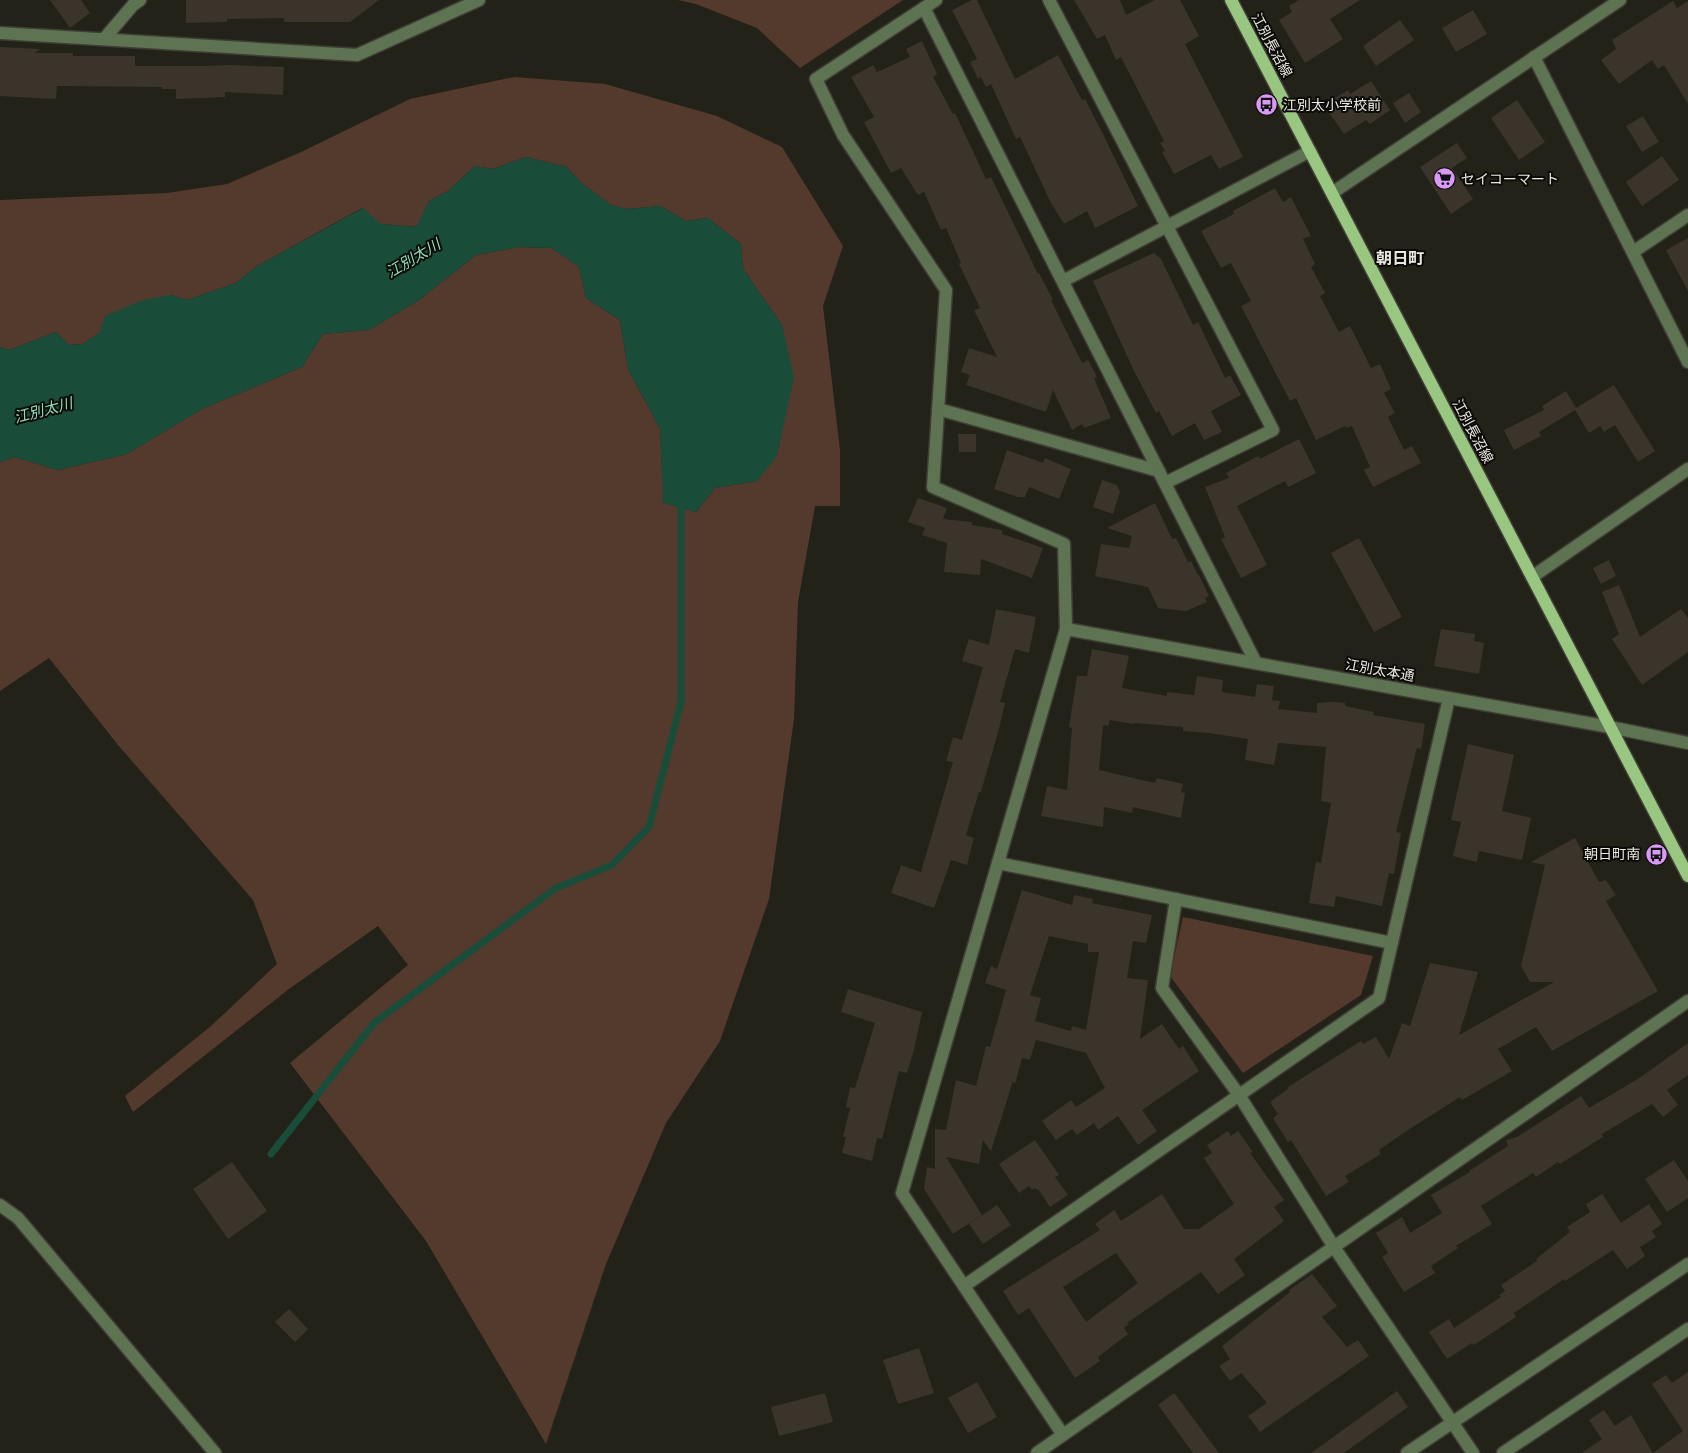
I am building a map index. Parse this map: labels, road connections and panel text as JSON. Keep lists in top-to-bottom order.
{
  "streets": {
    "main road": ["江別長沼線"],
    "street": ["江別太本通"]
  },
  "crossings": [
    ["江別長沼線", "江別太本通"]
  ],
  "districts": ["朝日町"],
  "water": ["江別太川"],
  "places": {
    "bus stop": ["江別太小学校前", "朝日町南"],
    "supermarket": ["セイコーマート"]
  }
}
